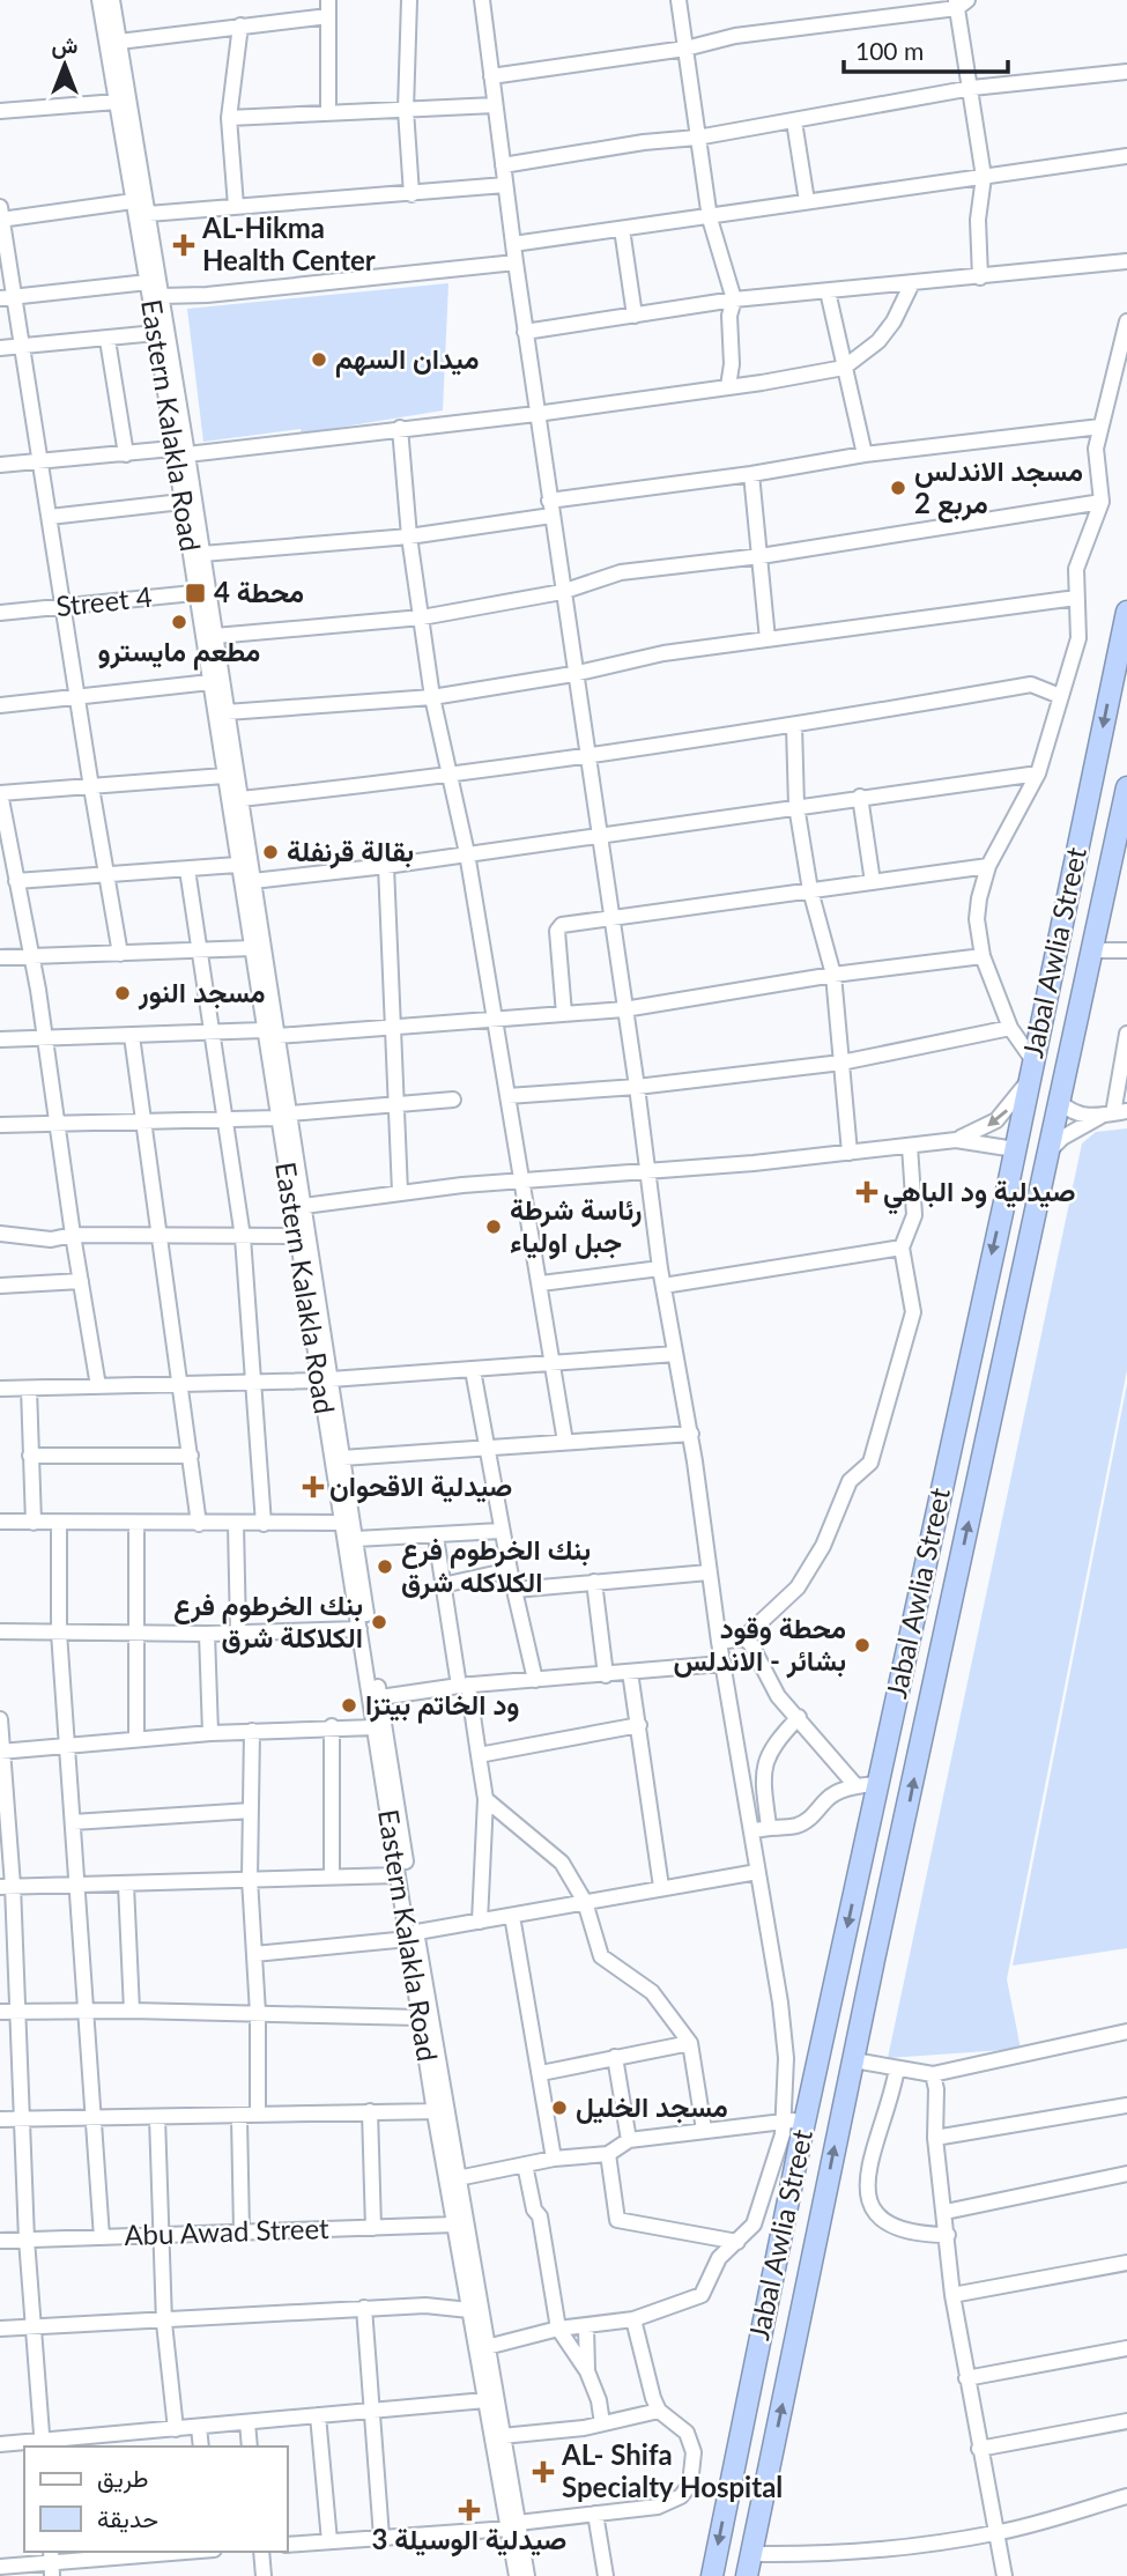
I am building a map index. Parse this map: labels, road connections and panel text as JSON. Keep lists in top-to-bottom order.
{
  "streets": {
    "highway": ["Jabal Awlia Street"],
    "street": ["Eastern Kalakla Road", "Street 4", "Abu Awad Street"]
  },
  "crossings": [
    ["Eastern Kalakla Road", "Street 4"],
    ["Eastern Kalakla Road", "Abu Awad Street"]
  ],
  "places": {
    "health": [
      "AL-Hikma Health Center",
      "صيدلية ود الباهي",
      "صيدلية الاقحوان",
      "AL- Shifa Specialty Hospital",
      "صيدلية الوسيلة 3"
    ],
    "other": [
      "ميدان السهم",
      "مسجد الاندلس مربع 2",
      "مطعم مايسترو",
      "بقالة قرنفلة",
      "مسجد النور",
      "رئاسة شرطة جبل اولياء",
      "بنك الخرطوم فرع الكلاكله شرق",
      "بنك الخرطوم فرع الكلاكلة شرق",
      "محطة وقود بشائر - الاندلس",
      "ود الخاتم بيتزا",
      "مسجد الخليل"
    ],
    "transit": ["محطة 4"]
  },
  "legend": ["طريق", "حديقة"],
  "scale_bar": "100 m",
  "north": "top"
}
